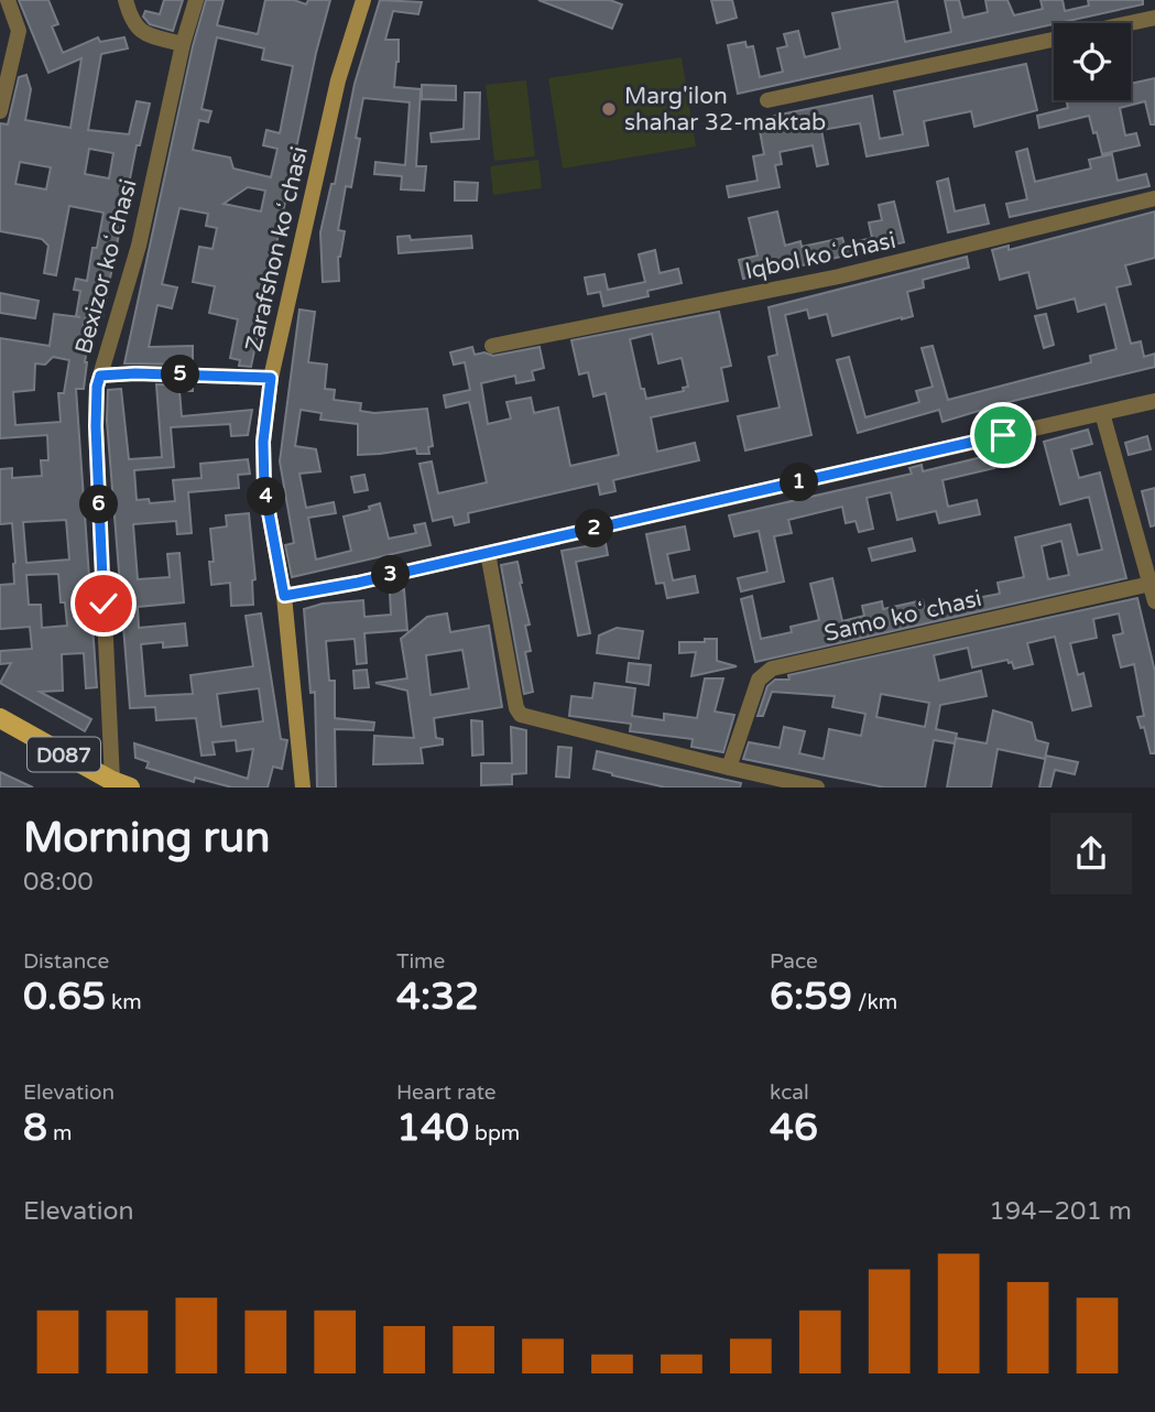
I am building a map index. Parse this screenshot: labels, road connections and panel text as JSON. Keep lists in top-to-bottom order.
{
  "streets": {
    "main road": ["Zarafshon koʻchasi", "D087"],
    "street": ["Iqbol koʻchasi", "Bexizor koʻchasi", "Samo koʻchasi"]
  },
  "crossings": [
    ["Bexizor koʻchasi", "D087"]
  ],
  "places": ["Marg'ilon shahar 32-maktab"],
  "page": {
    "pins": [
      "5",
      "1",
      "4",
      "6",
      "2",
      "3"
    ],
    "heading": ["Morning run", "08:00"],
    "stats": [
      ["Distance", "0.65 km"],
      ["Time", "4:32"],
      ["Pace", "6:59 /km"],
      ["Elevation", "8 m"],
      ["Heart rate", "140 bpm"],
      ["kcal", "46"]
    ],
    "chart": ["Elevation", "194–201 m"]
  }
}
